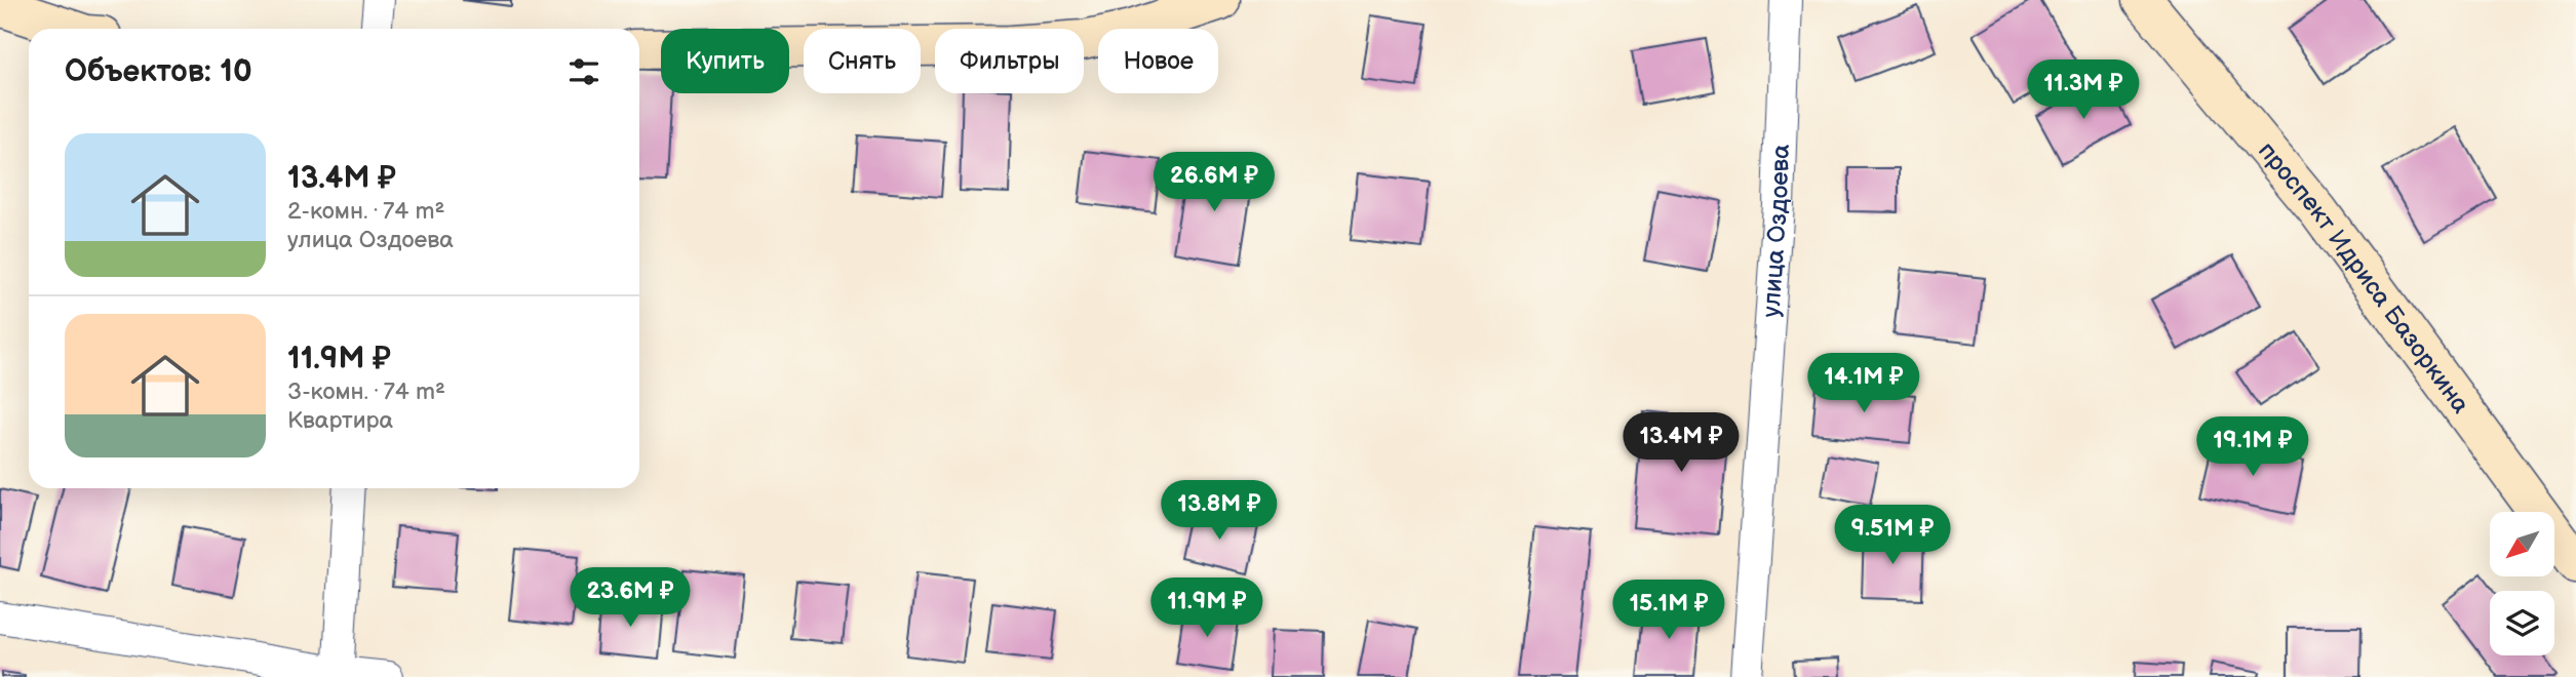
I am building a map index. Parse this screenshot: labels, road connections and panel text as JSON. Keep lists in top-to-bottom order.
{
  "streets": {
    "main road": ["проспект Идриса Базоркина"],
    "street": ["улица Оздоева"]
  },
  "north": "bottom left",
  "page": {
    "chip": [
      "Купить",
      "Снять",
      "Фильтры",
      "Новое"
    ],
    "heading": "Объектов: 10",
    "price": [
      "11.3M ₽",
      "26.6M ₽",
      "14.1M ₽",
      "13.4M ₽",
      "19.1M ₽",
      "13.8M ₽",
      "9.51M ₽",
      "23.6M ₽",
      "11.9M ₽",
      "15.1M ₽"
    ],
    "list": [
      {
        "name": "13.4M ₽",
        "note": "2-комн. · 74 m² · улица Оздоева"
      },
      {
        "name": "11.9M ₽",
        "note": "3-комн. · 74 m² · Квартира"
      }
    ]
  }
}
